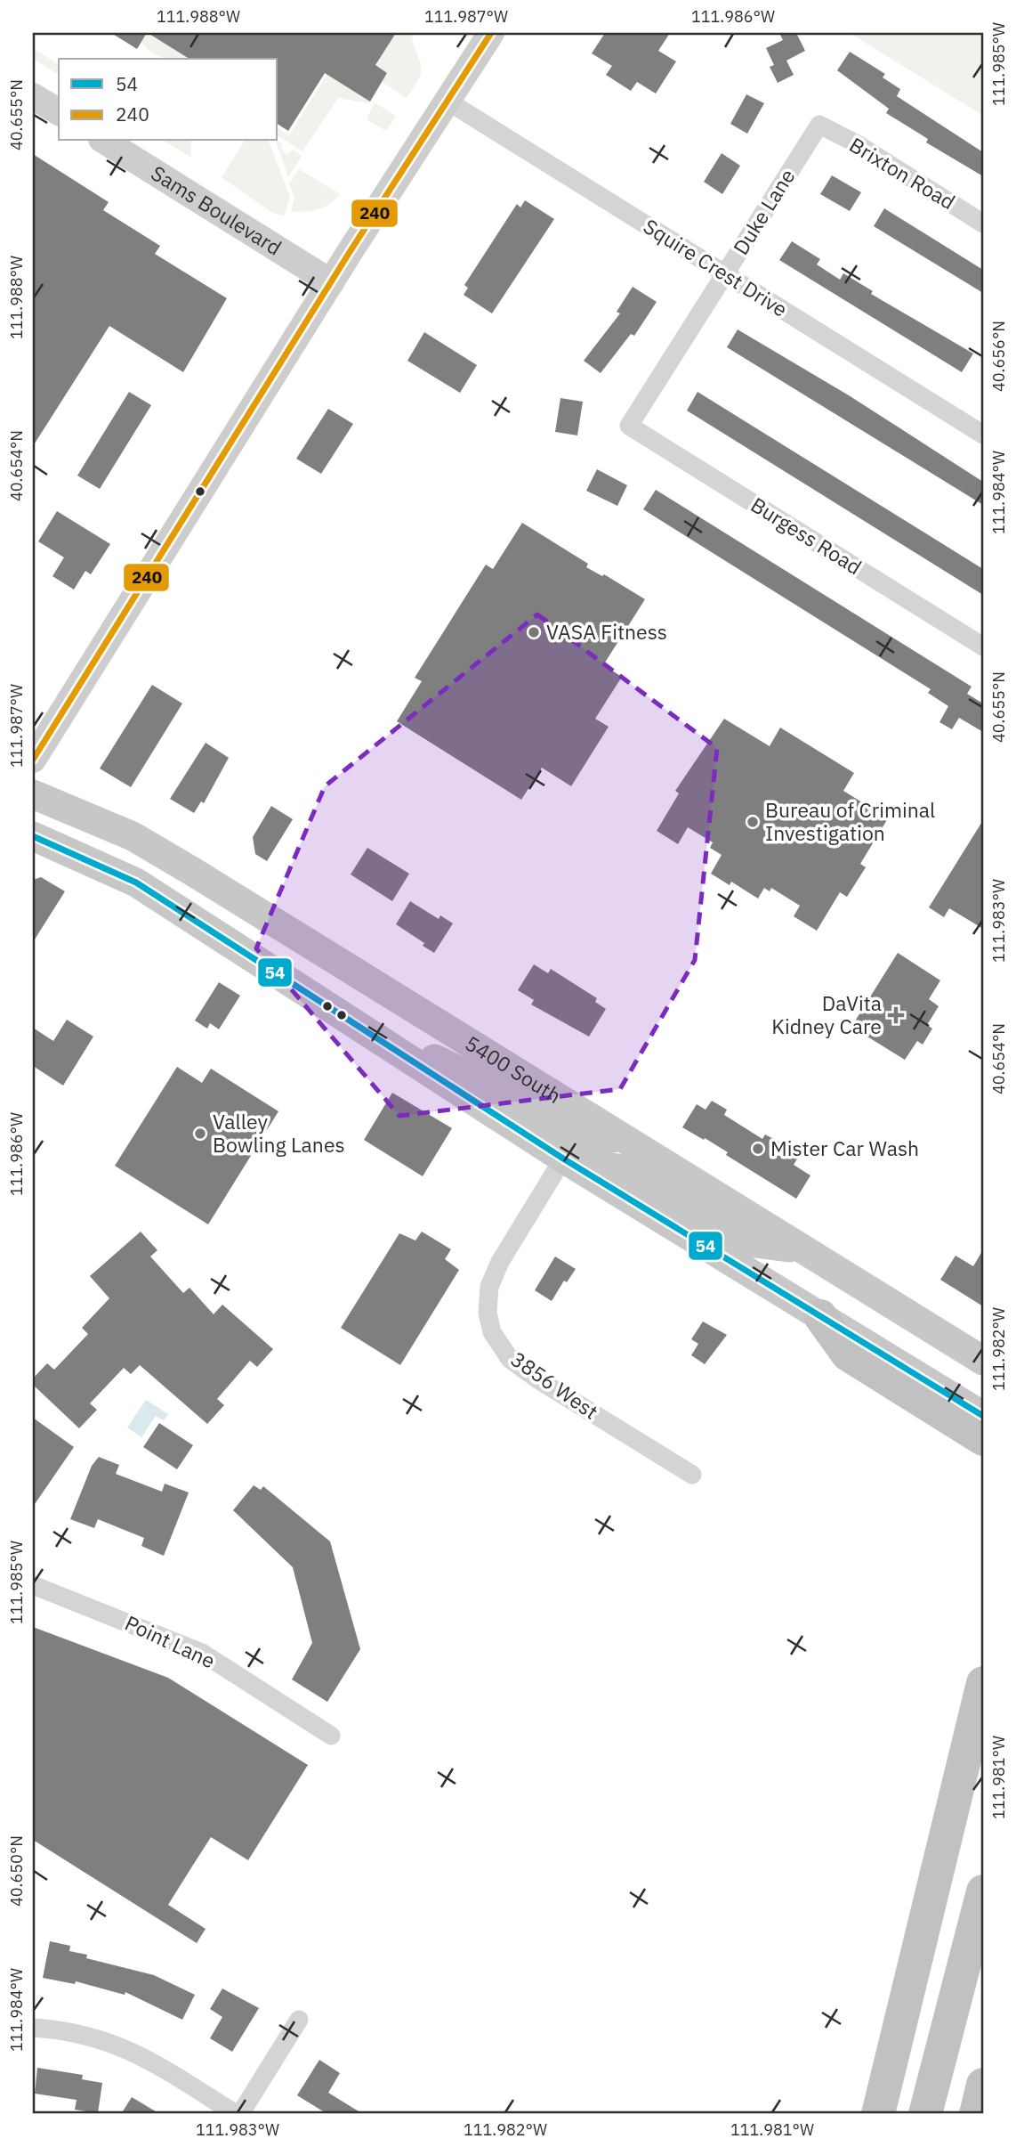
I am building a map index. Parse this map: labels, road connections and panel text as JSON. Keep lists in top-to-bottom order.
{
  "streets": {
    "main road": ["5400 South"],
    "street": [
      "Brixton Road",
      "Sams Boulevard",
      "Duke Lane",
      "Squire Crest Drive",
      "Burgess Road",
      "3856 West",
      "Point Lane"
    ]
  },
  "crossings": [
    ["Brixton Road", "Duke Lane"],
    ["Duke Lane", "Squire Crest Drive"],
    ["Duke Lane", "Burgess Road"]
  ],
  "places": {
    "other": [
      "VASA Fitness",
      "Bureau of Criminal Investigation",
      "Valley Bowling Lanes",
      "Mister Car Wash"
    ],
    "health": ["DaVita Kidney Care"]
  },
  "lines": ["transit line 240", "transit line 54"],
  "legend": ["54", "240"],
  "coordinates": [
    "111.988°W",
    "111.987°W",
    "111.986°W",
    "111.985°W",
    "40.655°N",
    "40.656°N",
    "40.654°N",
    "111.984°W",
    "111.983°W",
    "111.982°W",
    "111.981°W",
    "40.650°N"
  ]
}
